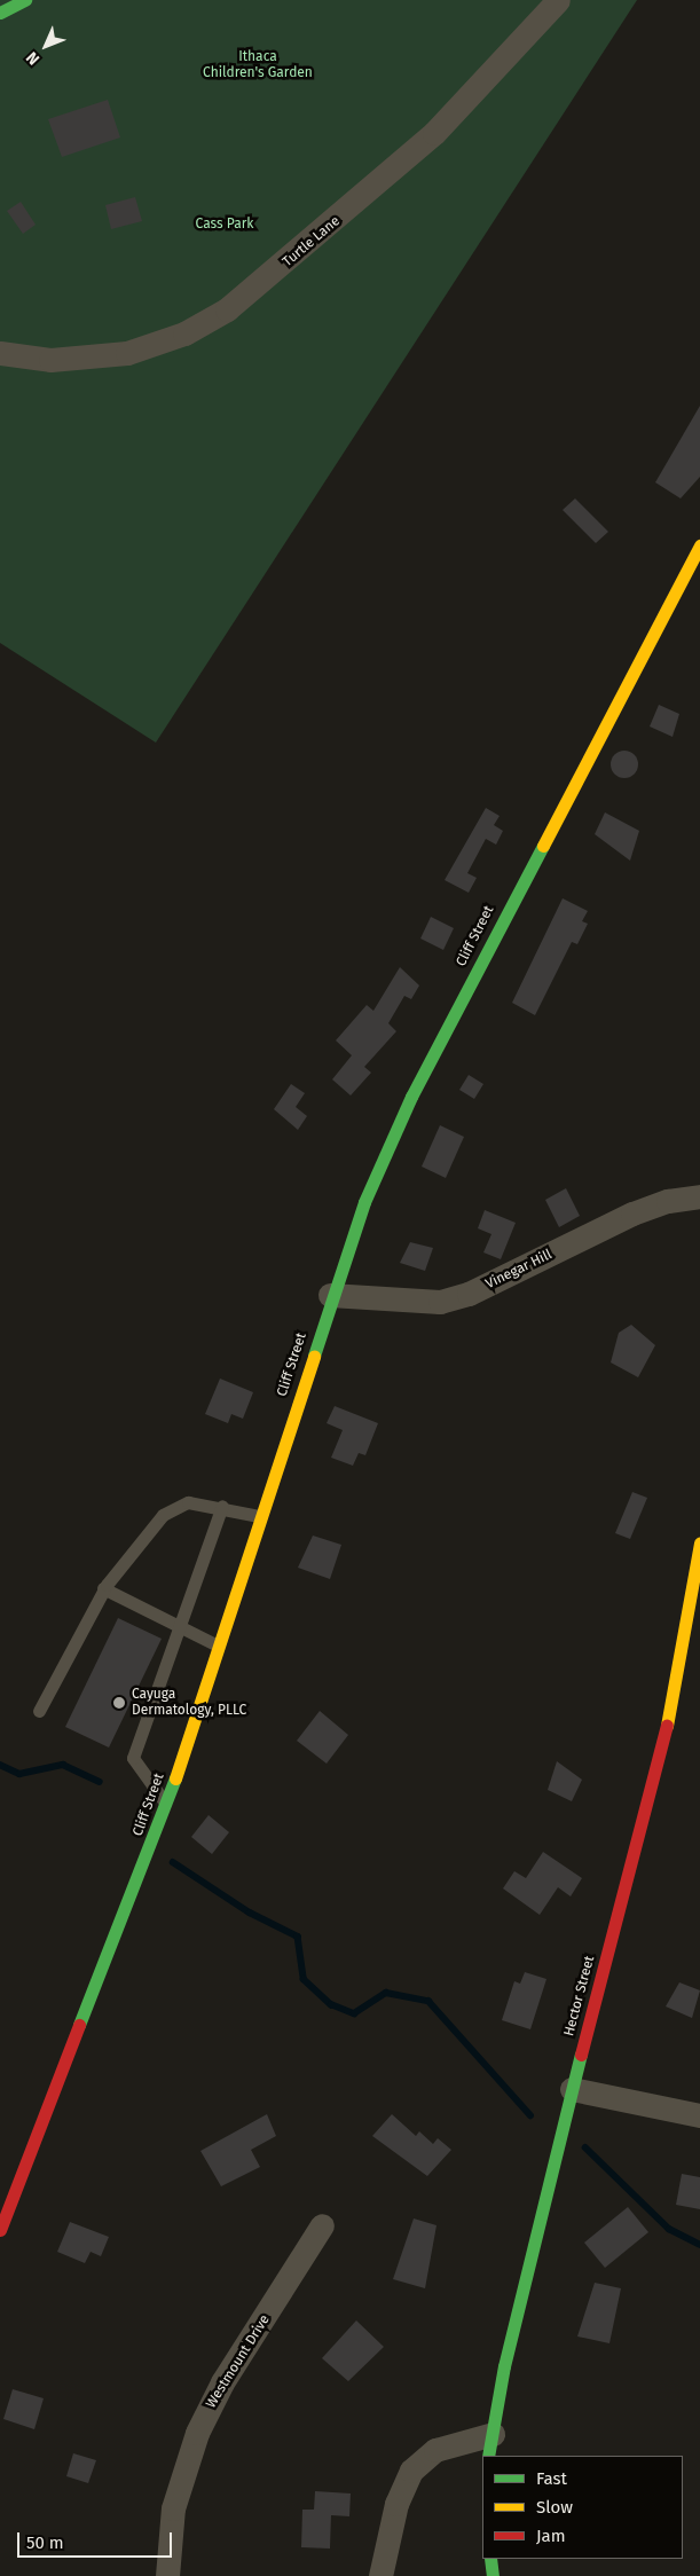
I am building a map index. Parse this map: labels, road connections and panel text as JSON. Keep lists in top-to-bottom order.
{
  "streets": {
    "main road": ["Cliff Street", "Hector Street"],
    "street": ["Turtle Lane", "Vinegar Hill", "Westmount Drive"]
  },
  "crossings": [
    ["Cliff Street", "Vinegar Hill"]
  ],
  "parks": ["Ithaca Children's Garden", "Cass Park"],
  "places": ["Cayuga Dermatology, PLLC"],
  "legend": ["Fast", "Slow", "Jam"],
  "scale_bar": "50 m",
  "north": "bottom left"
}
